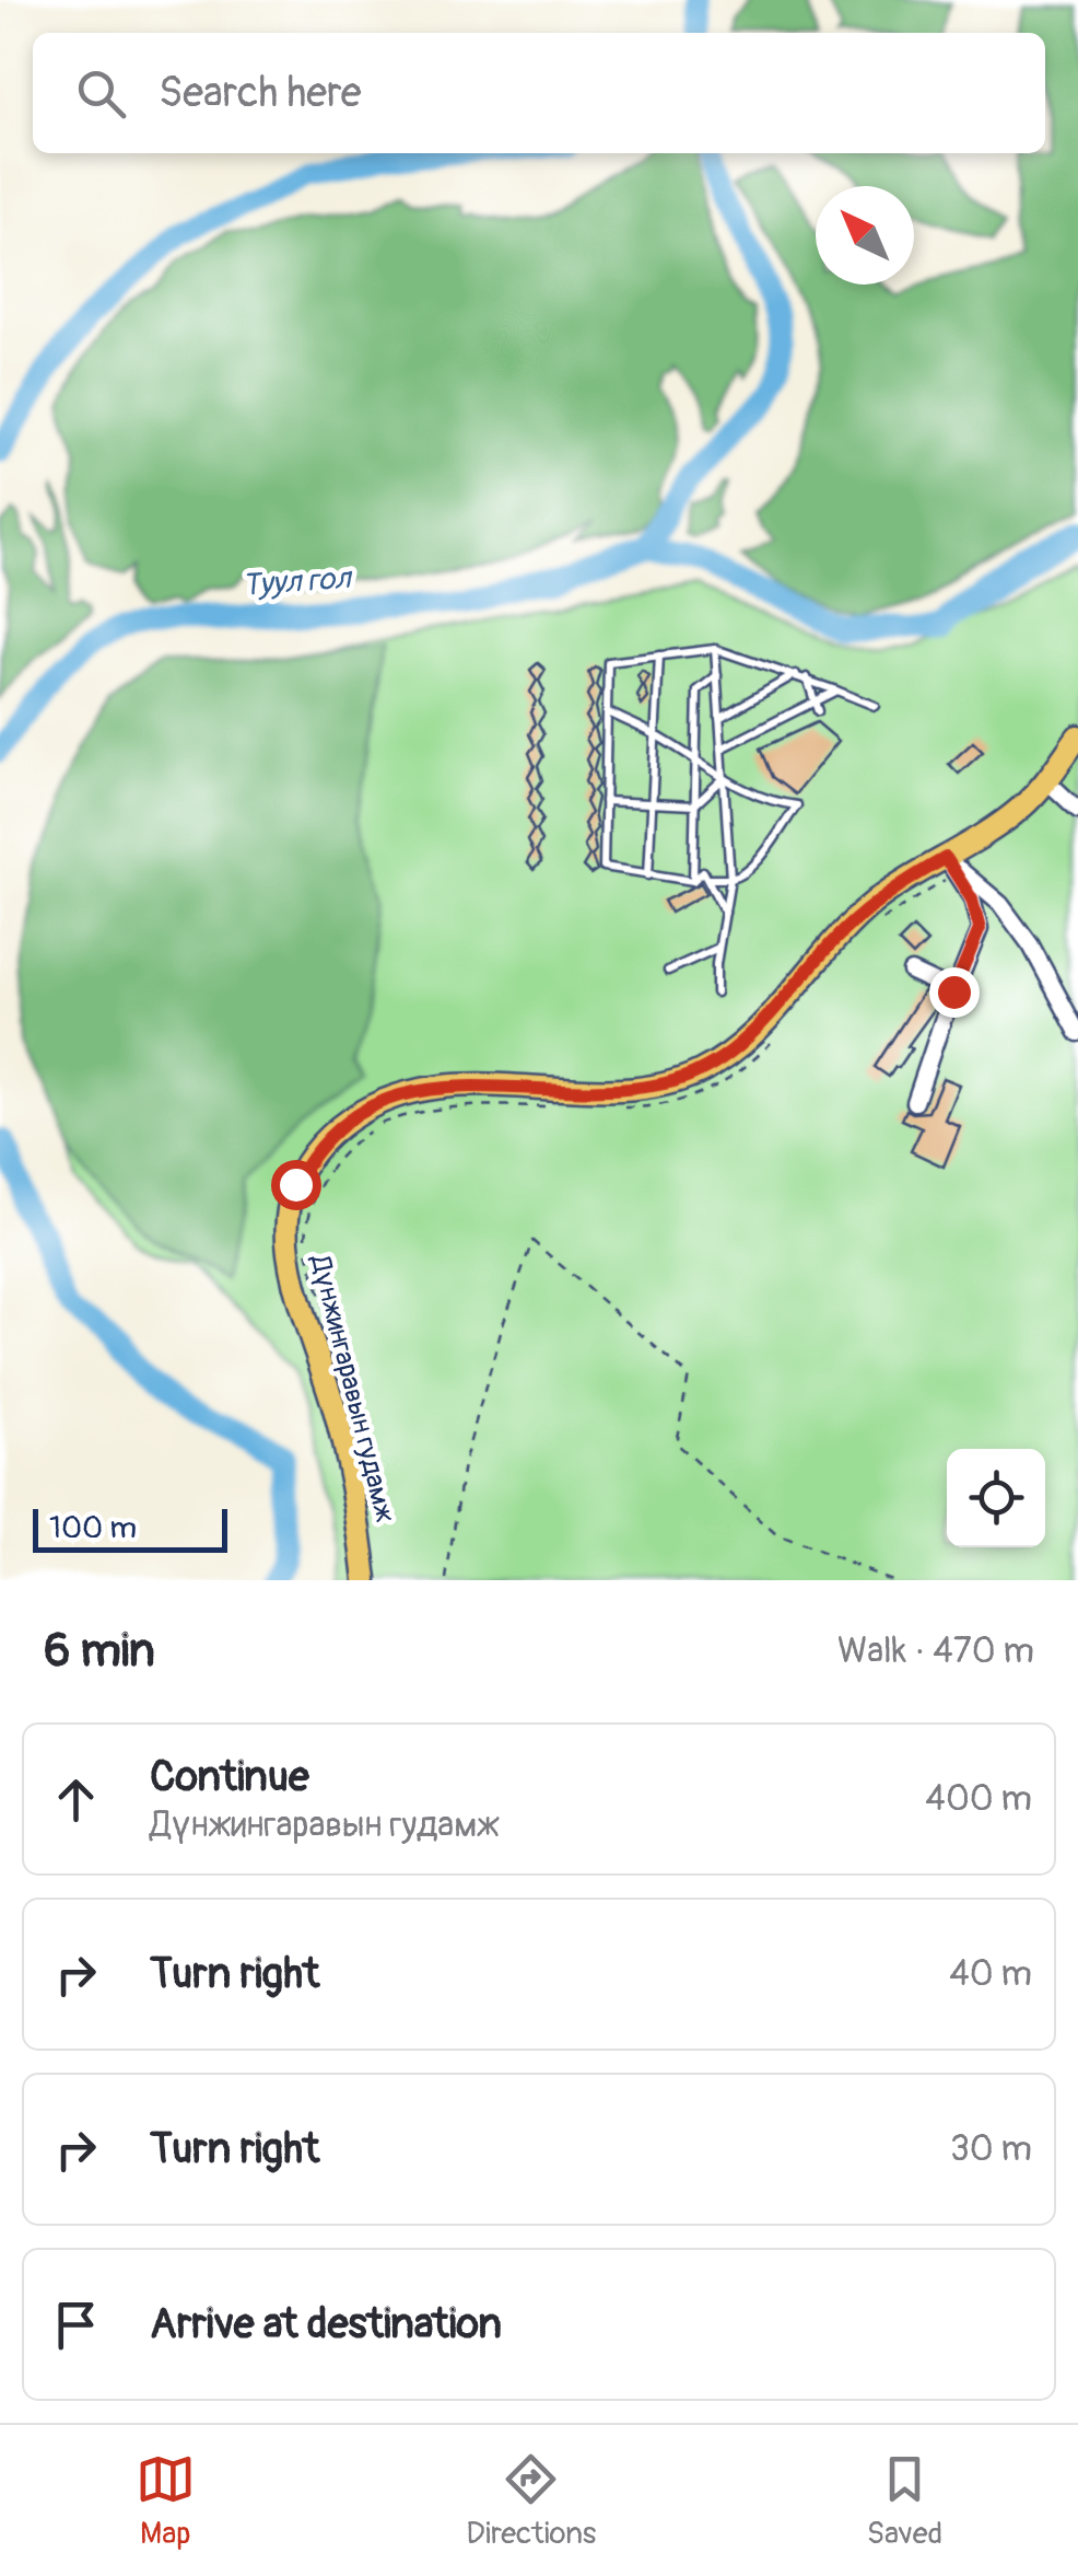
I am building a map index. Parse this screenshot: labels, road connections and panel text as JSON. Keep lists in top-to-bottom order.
{
  "streets": {
    "main road": ["Дүнжингаравын гудамж"]
  },
  "water": ["Туул гол"],
  "scale_bar": "100 m",
  "north": "top left",
  "page": {
    "search": "Search here",
    "scale": "100 m",
    "heading": ["6 min", "Walk · 470 m"],
    "list": [
      ["Continue", "Дүнжингаравын гудамж", "400 m"],
      ["Turn right", "40 m"],
      ["Turn right", "30 m"],
      "Arrive at destination"
    ],
    "nav": ["Map", "Directions", "Saved"]
  }
}
